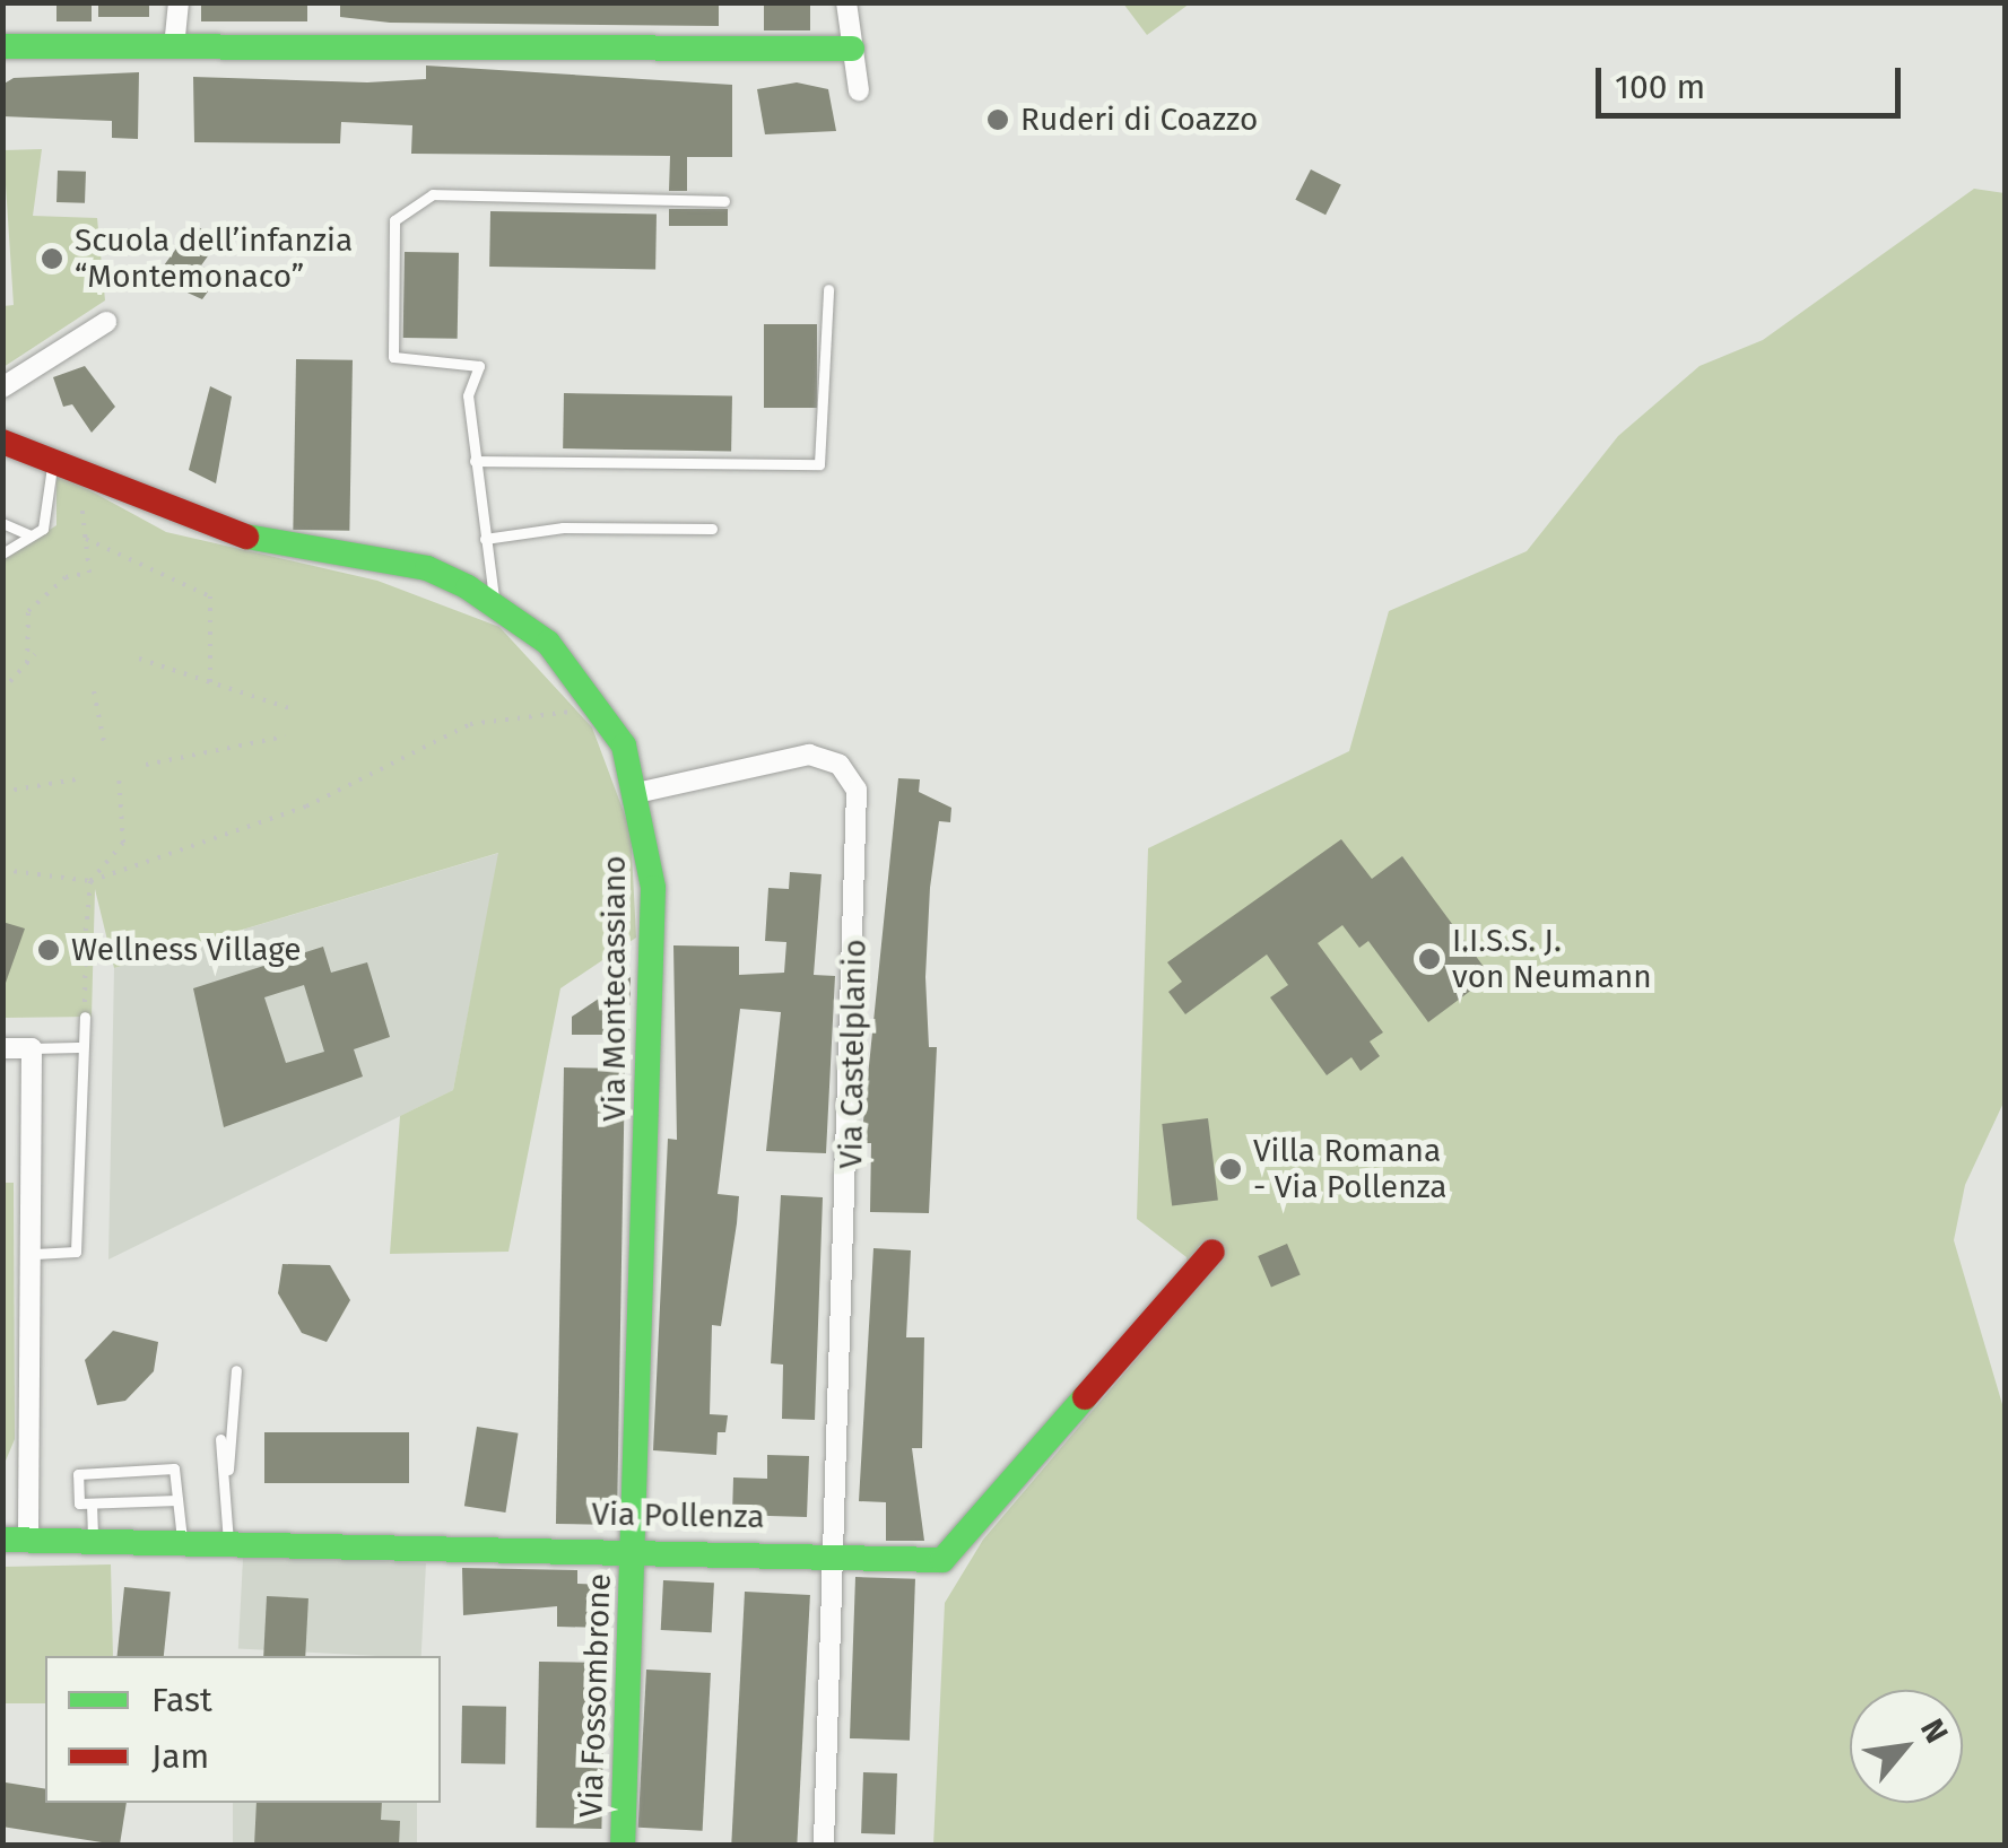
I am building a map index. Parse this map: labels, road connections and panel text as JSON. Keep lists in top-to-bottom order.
{
  "streets": {
    "street": [
      "Via Montecassiano",
      "Via Castelplanio",
      "Via Pollenza",
      "Via Fossombrone"
    ]
  },
  "crossings": [
    ["Via Montecassiano", "Via Castelplanio"],
    ["Via Montecassiano", "Via Pollenza"],
    ["Via Montecassiano", "Via Fossombrone"],
    ["Via Castelplanio", "Via Pollenza"],
    ["Via Pollenza", "Via Fossombrone"]
  ],
  "places": [
    "Ruderi di Coazzo",
    "Scuola dell’infanzia “Montemonaco”",
    "Wellness Village",
    "I.I.S.S. J. von Neumann",
    "Villa Romana - Via Pollenza"
  ],
  "legend": ["Fast", "Jam"],
  "scale_bar": "100 m",
  "north": "top right"
}
